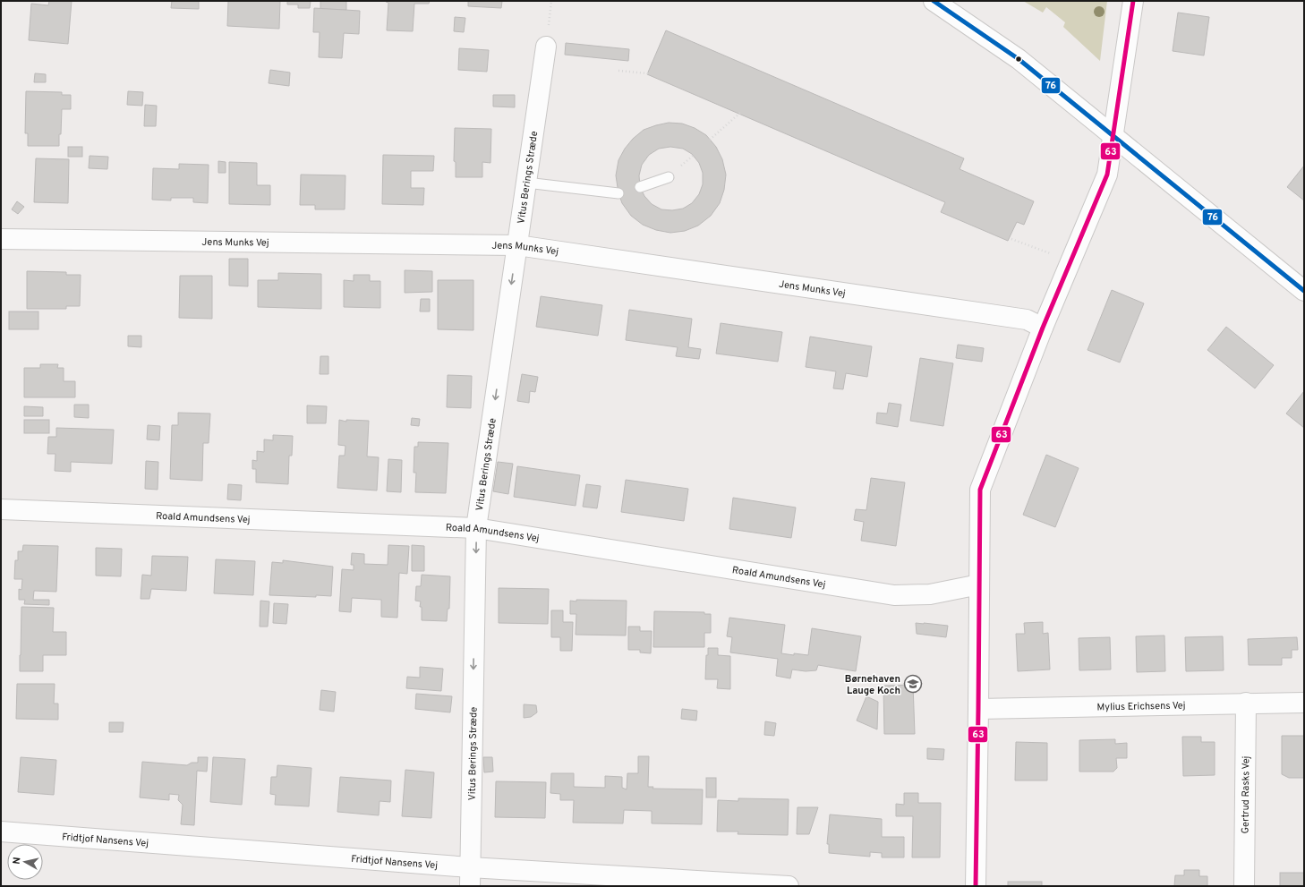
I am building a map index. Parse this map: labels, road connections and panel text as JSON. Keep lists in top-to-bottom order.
{
  "streets": {
    "street": [
      "Vitus Berings Stræde",
      "Jens Munks Vej",
      "Roald Amundsens Vej",
      "Mylius Erichsens Vej",
      "Gertrud Rasks Vej",
      "Fridtjof Nansens Vej"
    ]
  },
  "crossings": [
    ["Vitus Berings Stræde", "Jens Munks Vej"],
    ["Vitus Berings Stræde", "Roald Amundsens Vej"],
    ["Vitus Berings Stræde", "Fridtjof Nansens Vej"],
    ["Mylius Erichsens Vej", "Gertrud Rasks Vej"]
  ],
  "one_way": ["Vitus Berings Stræde"],
  "places": {
    "school or university": ["Børnehaven Lauge Koch"]
  },
  "lines": ["transit line 76", "transit line 63"],
  "north": "left"
}
